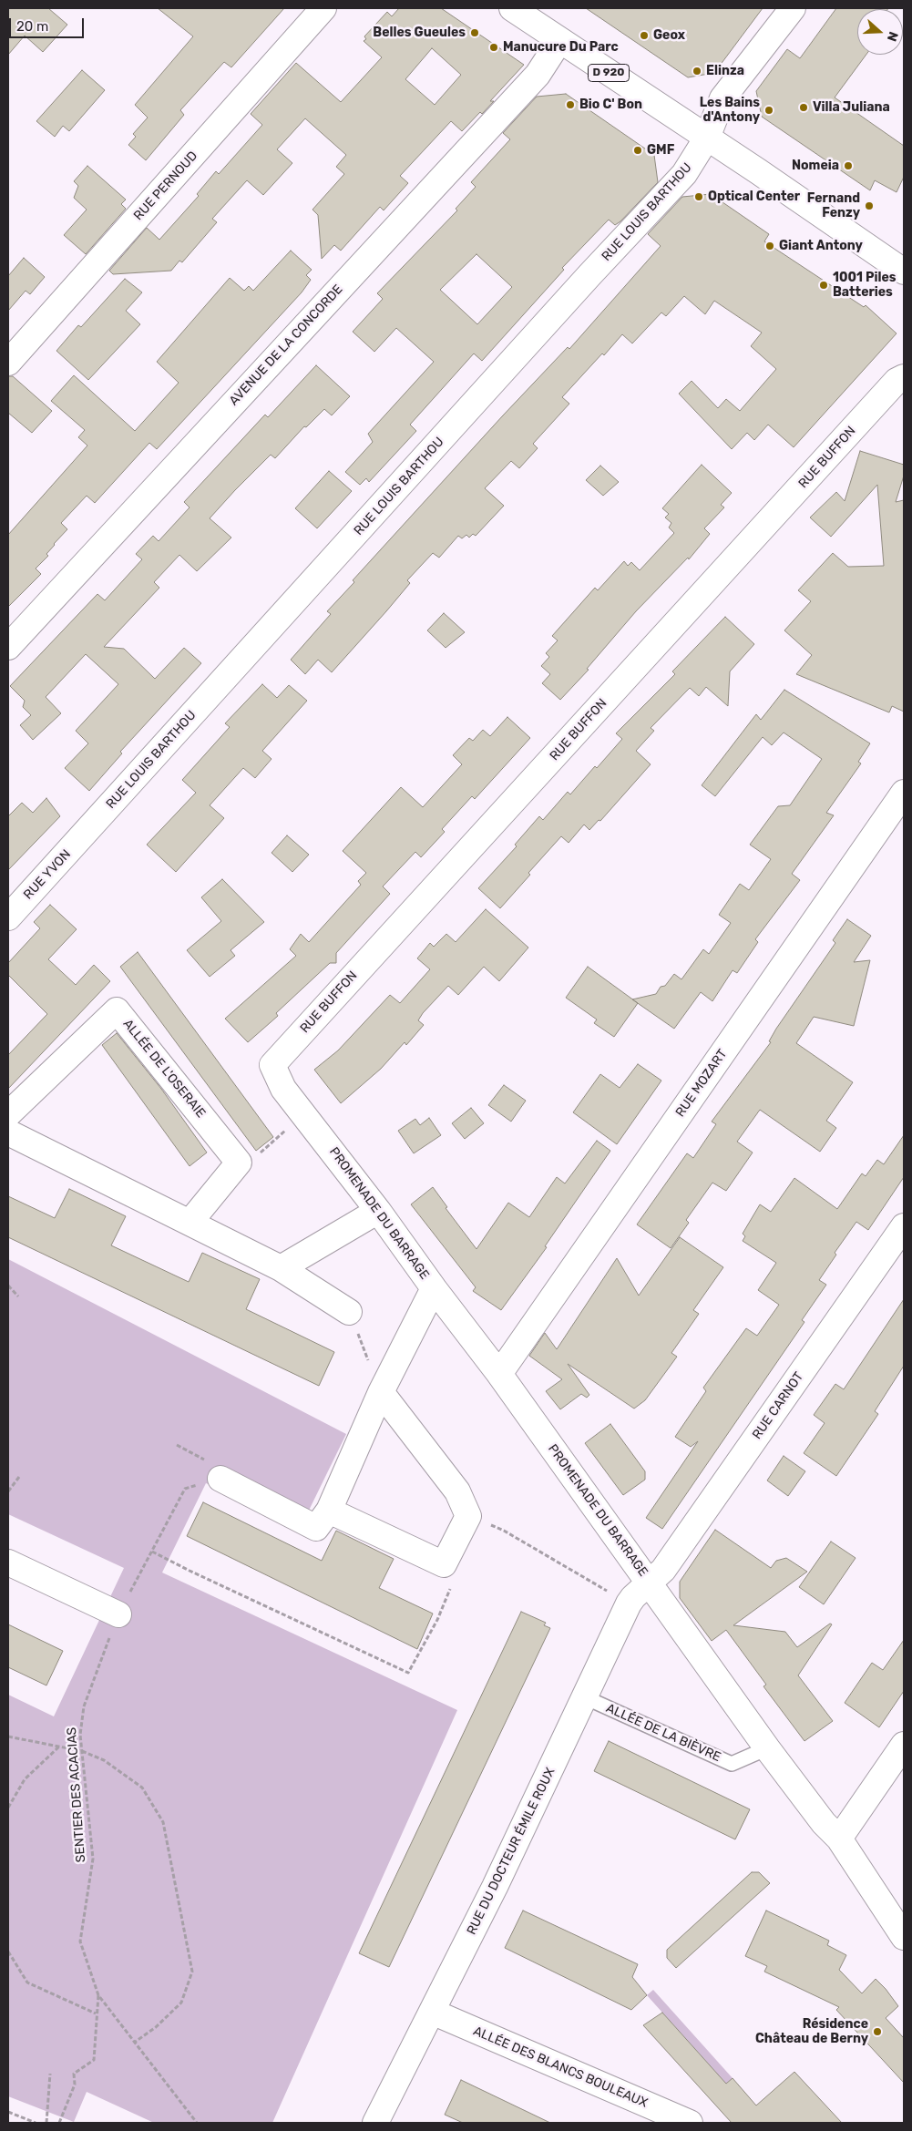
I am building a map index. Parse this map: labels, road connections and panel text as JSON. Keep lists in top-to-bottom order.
{
  "streets": {
    "street": [
      "D 920",
      "RUE PERNOUD",
      "RUE LOUIS BARTHOU",
      "AVENUE DE LA CONCORDE",
      "RUE BUFFON",
      "RUE YVON",
      "ALLÉE DE L'OSERAIE",
      "RUE MOZART",
      "PROMENADE DU BARRAGE",
      "RUE CARNOT",
      "RUE DU DOCTEUR ÉMILE ROUX",
      "ALLÉE DES BLANCS BOULEAUX"
    ],
    "lane": ["ALLÉE DE LA BIÈVRE"],
    "path": ["SENTIER DES ACACIAS"]
  },
  "crossings": [
    ["D 920", "RUE LOUIS BARTHOU"],
    ["D 920", "AVENUE DE LA CONCORDE"],
    ["RUE LOUIS BARTHOU", "RUE YVON"],
    ["RUE BUFFON", "PROMENADE DU BARRAGE"],
    ["RUE MOZART", "PROMENADE DU BARRAGE"],
    ["PROMENADE DU BARRAGE", "RUE CARNOT"],
    ["PROMENADE DU BARRAGE", "ALLÉE DE LA BIÈVRE"],
    ["PROMENADE DU BARRAGE", "RUE DU DOCTEUR ÉMILE ROUX"],
    ["RUE CARNOT", "RUE DU DOCTEUR ÉMILE ROUX"],
    ["ALLÉE DE LA BIÈVRE", "RUE DU DOCTEUR ÉMILE ROUX"],
    ["RUE DU DOCTEUR ÉMILE ROUX", "ALLÉE DES BLANCS BOULEAUX"]
  ],
  "places": [
    "Belles Gueules",
    "Geox",
    "Manucure Du Parc",
    "Elinza",
    "Bio C' Bon",
    "Villa Juliana",
    "Les Bains d'Antony",
    "GMF",
    "Nomeia",
    "Optical Center",
    "Fernand Fenzy",
    "Giant Antony",
    "1001 Piles Batteries",
    "Résidence Château de Berny"
  ],
  "scale_bar": "20 m",
  "north": "right"
}
